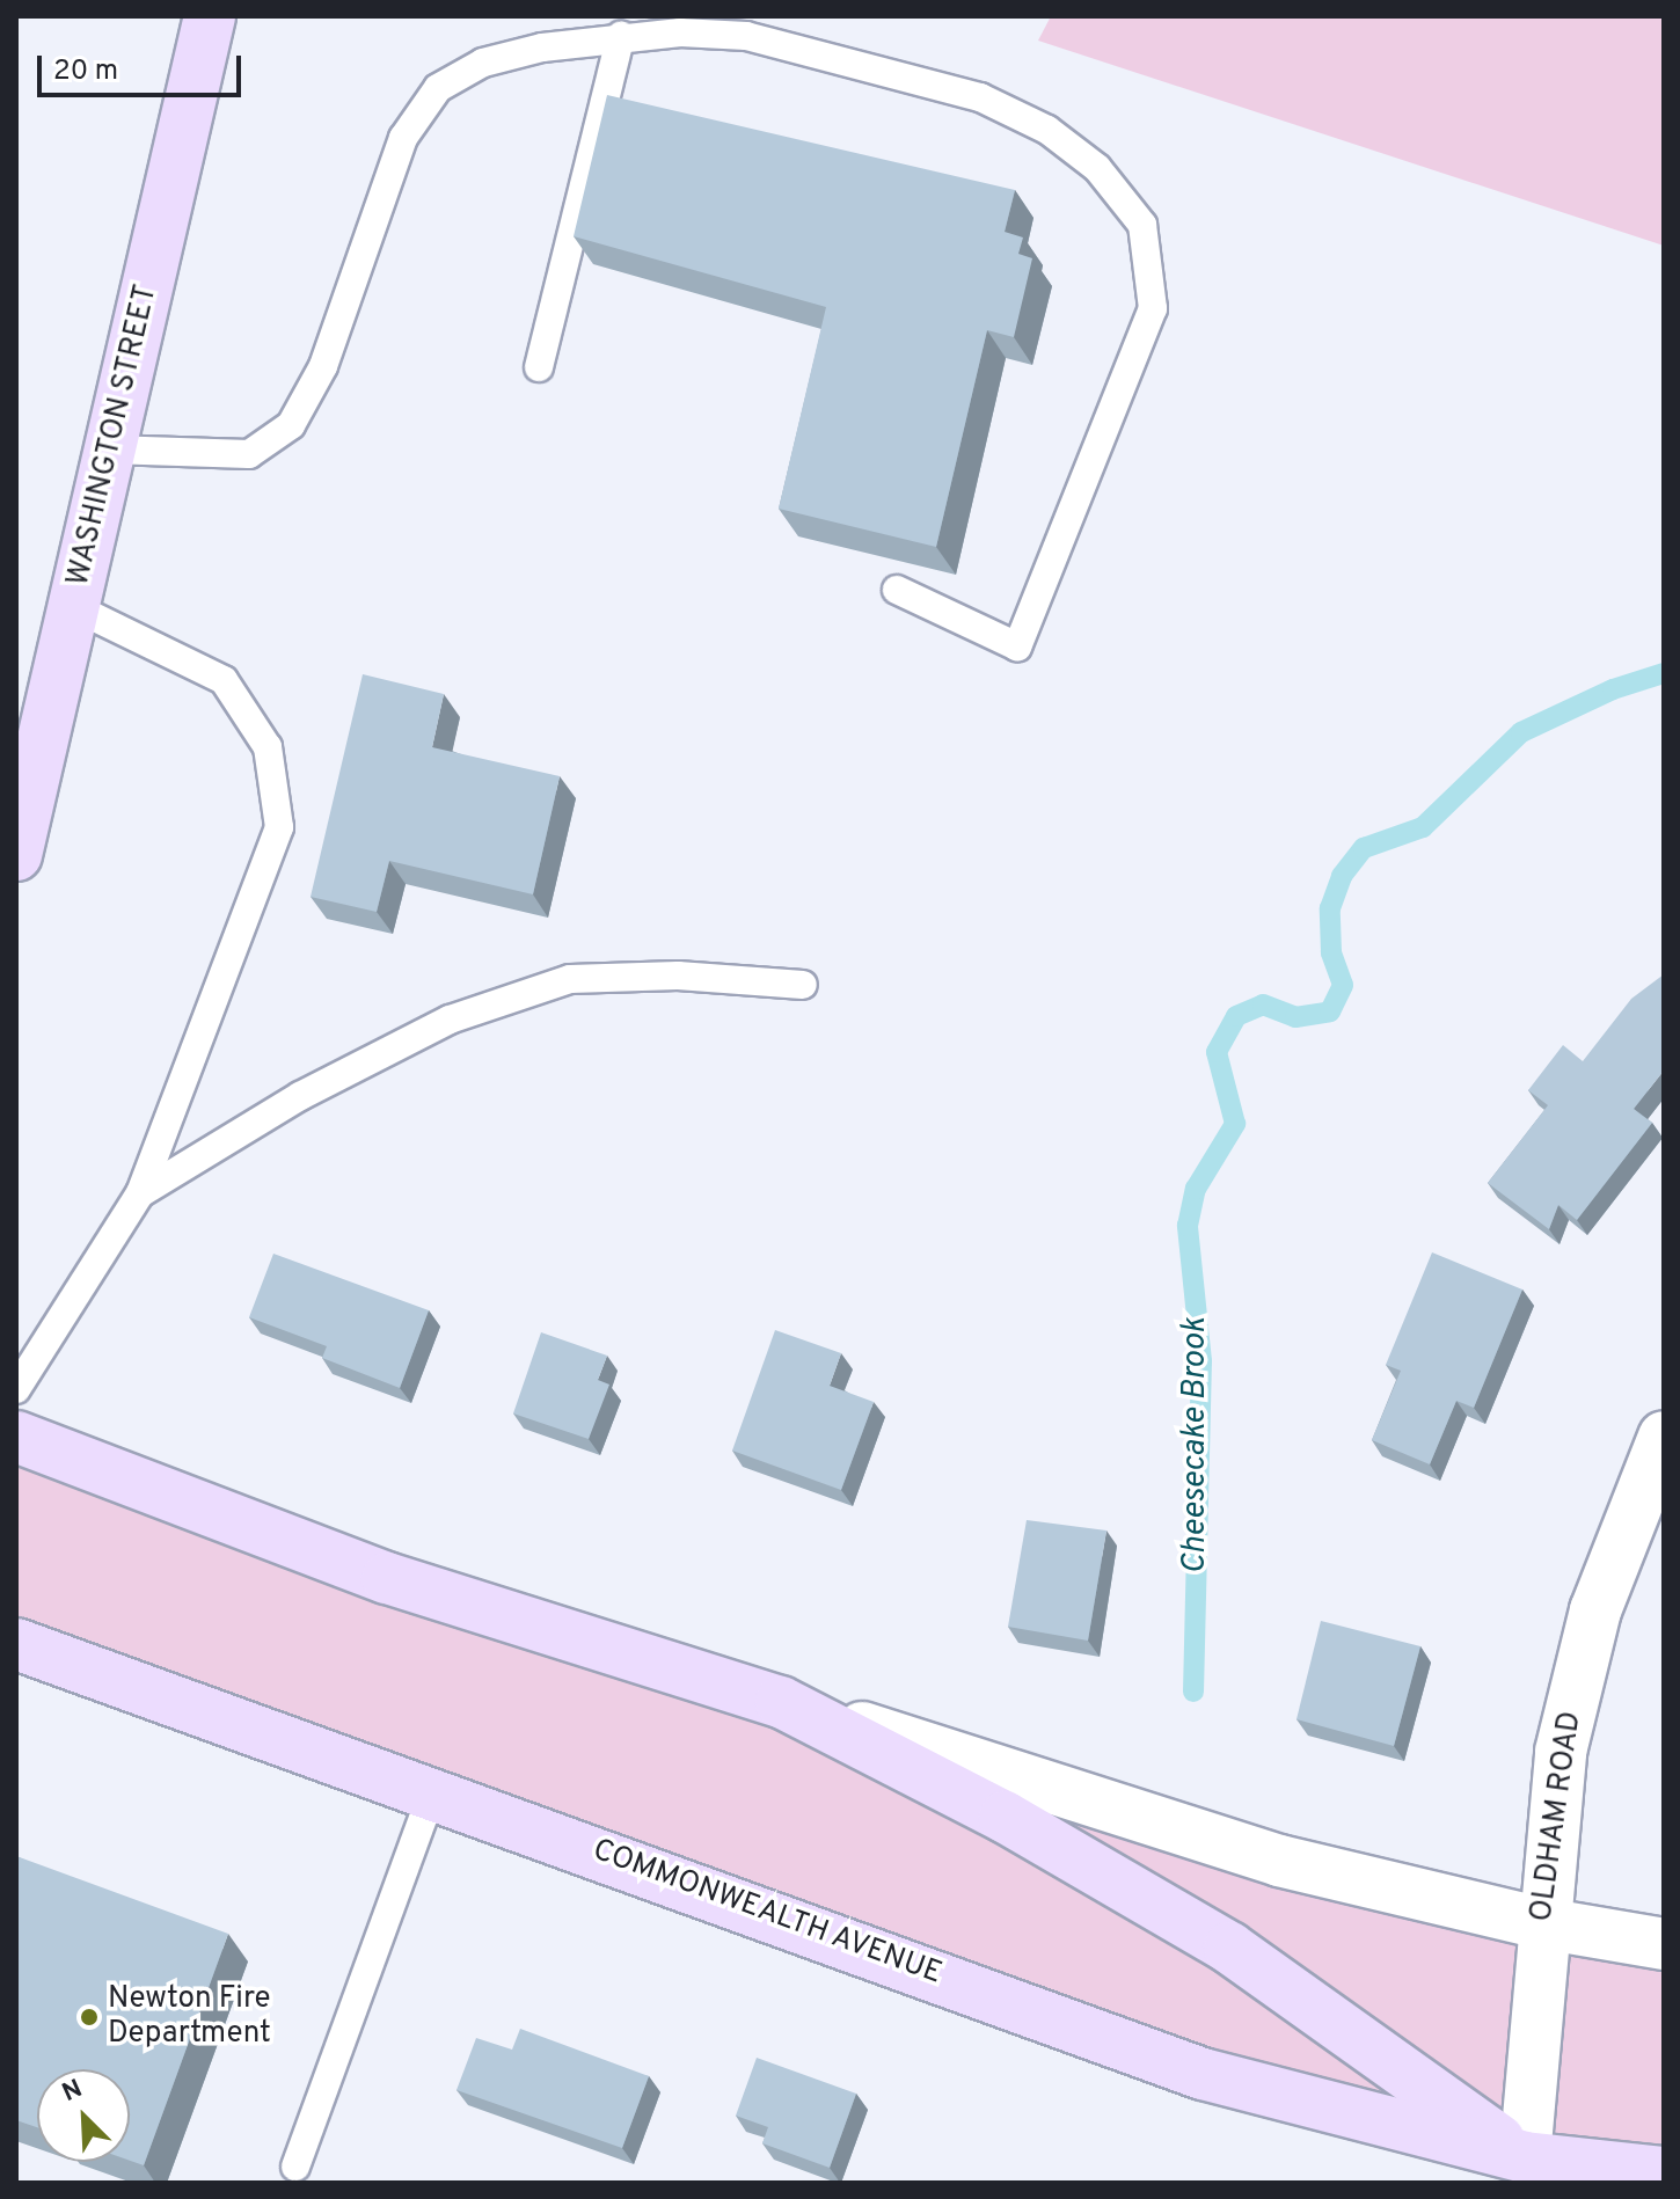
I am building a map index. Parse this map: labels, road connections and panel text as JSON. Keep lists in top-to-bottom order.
{
  "streets": {
    "main road": ["WASHINGTON STREET", "COMMONWEALTH AVENUE"],
    "street": ["OLDHAM ROAD"]
  },
  "crossings": [
    ["OLDHAM ROAD", "COMMONWEALTH AVENUE"]
  ],
  "water": ["Cheesecake Brook"],
  "places": ["Newton Fire Department"],
  "scale_bar": "20 m",
  "north": "top left"
}
